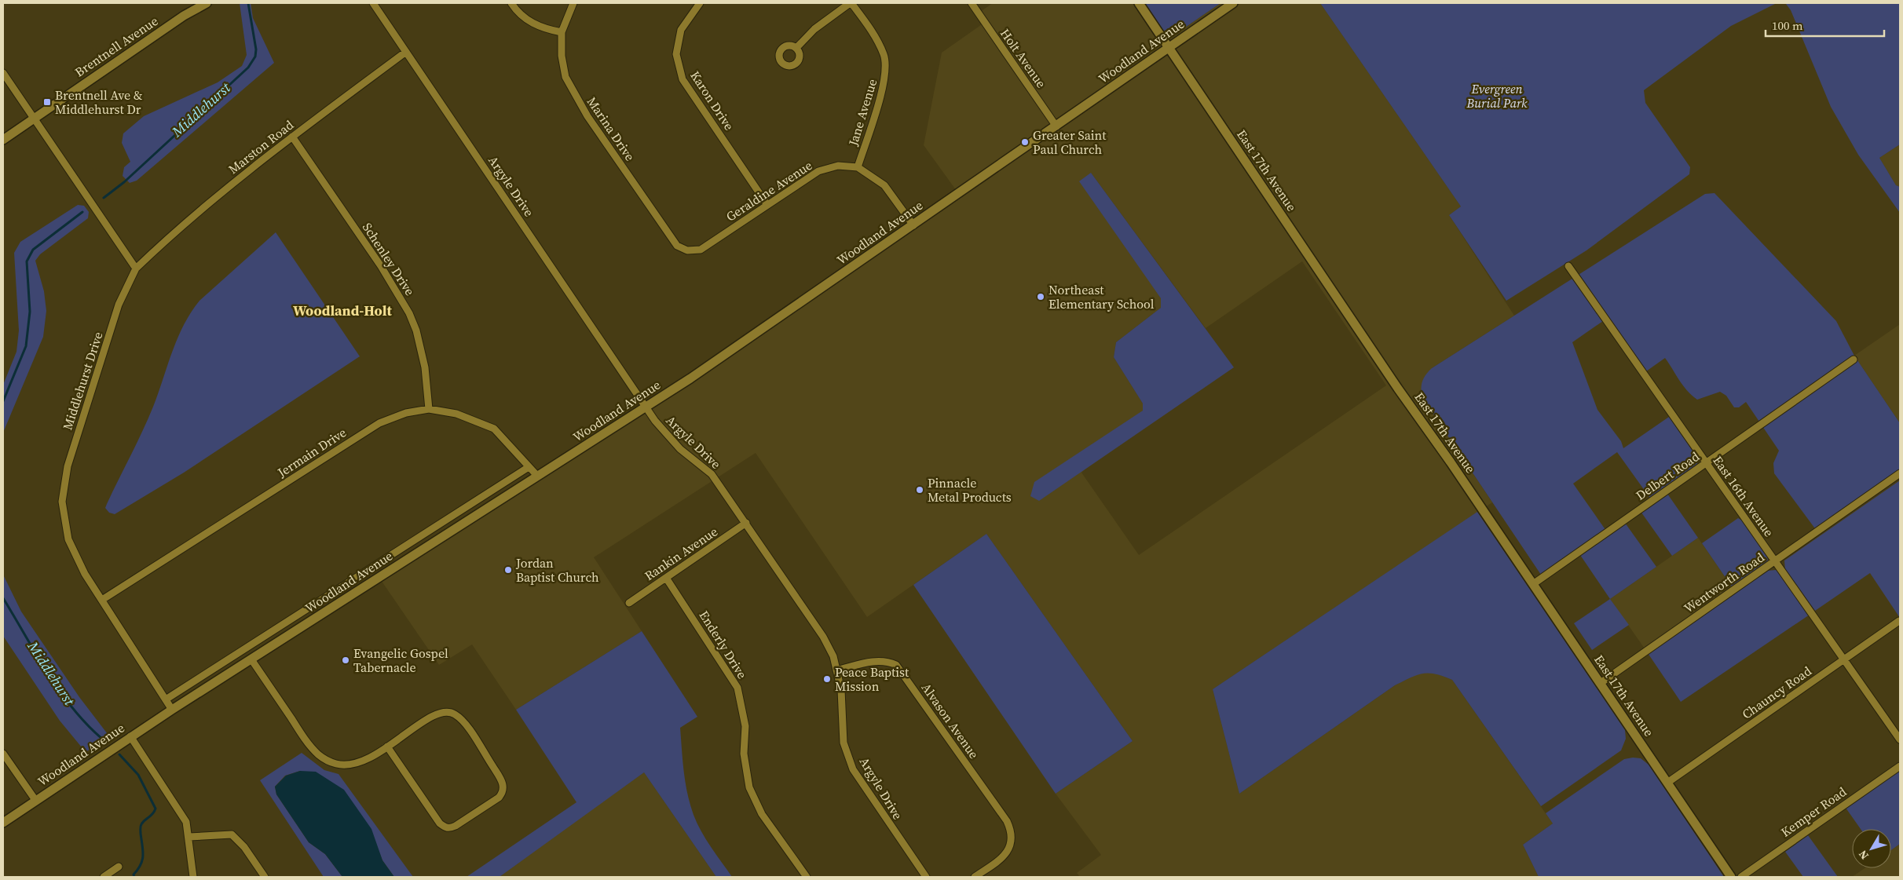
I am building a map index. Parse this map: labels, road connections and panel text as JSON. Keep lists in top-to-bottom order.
{
  "streets": {
    "street": [
      "Brentnell Avenue",
      "Woodland Avenue",
      "Holt Avenue",
      "Karon Drive",
      "Jane Avenue",
      "Marina Drive",
      "Marston Road",
      "East 17th Avenue",
      "Argyle Drive",
      "Geraldine Avenue",
      "Schenley Drive",
      "Middlehurst Drive",
      "Jermain Drive",
      "Delbert Road",
      "East 16th Avenue",
      "Rankin Avenue",
      "Wentworth Road",
      "Enderly Drive",
      "Chauncy Road",
      "Alvason Avenue",
      "Kemper Road"
    ]
  },
  "crossings": [
    ["Woodland Avenue", "Holt Avenue"],
    ["Woodland Avenue", "East 17th Avenue"],
    ["Woodland Avenue", "Argyle Drive"],
    ["Woodland Avenue", "Geraldine Avenue"],
    ["Woodland Avenue", "Middlehurst Drive"],
    ["Woodland Avenue", "Jermain Drive"],
    ["Karon Drive", "Geraldine Avenue"],
    ["Jane Avenue", "Geraldine Avenue"],
    ["Marina Drive", "Geraldine Avenue"],
    ["Marston Road", "Argyle Drive"],
    ["Marston Road", "Schenley Drive"],
    ["Marston Road", "Middlehurst Drive"],
    ["East 17th Avenue", "Delbert Road"],
    ["East 17th Avenue", "Wentworth Road"],
    ["East 17th Avenue", "Chauncy Road"],
    ["Argyle Drive", "Rankin Avenue"],
    ["Argyle Drive", "Alvason Avenue"],
    ["Schenley Drive", "Jermain Drive"],
    ["Middlehurst Drive", "Jermain Drive"],
    ["Delbert Road", "East 16th Avenue"],
    ["East 16th Avenue", "Wentworth Road"],
    ["East 16th Avenue", "Chauncy Road"],
    ["Rankin Avenue", "Enderly Drive"]
  ],
  "districts": ["Woodland-Holt"],
  "water": ["Middlehurst"],
  "parks": ["Evergreen Burial Park"],
  "places": {
    "transit": ["Brentnell Ave & Middlehurst Dr"],
    "other": [
      "Greater Saint Paul Church",
      "Northeast Elementary School",
      "Pinnacle Metal Products",
      "Jordan Baptist Church",
      "Evangelic Gospel Tabernacle",
      "Peace Baptist Mission"
    ]
  },
  "scale_bar": "100 m",
  "north": "bottom left"
}
